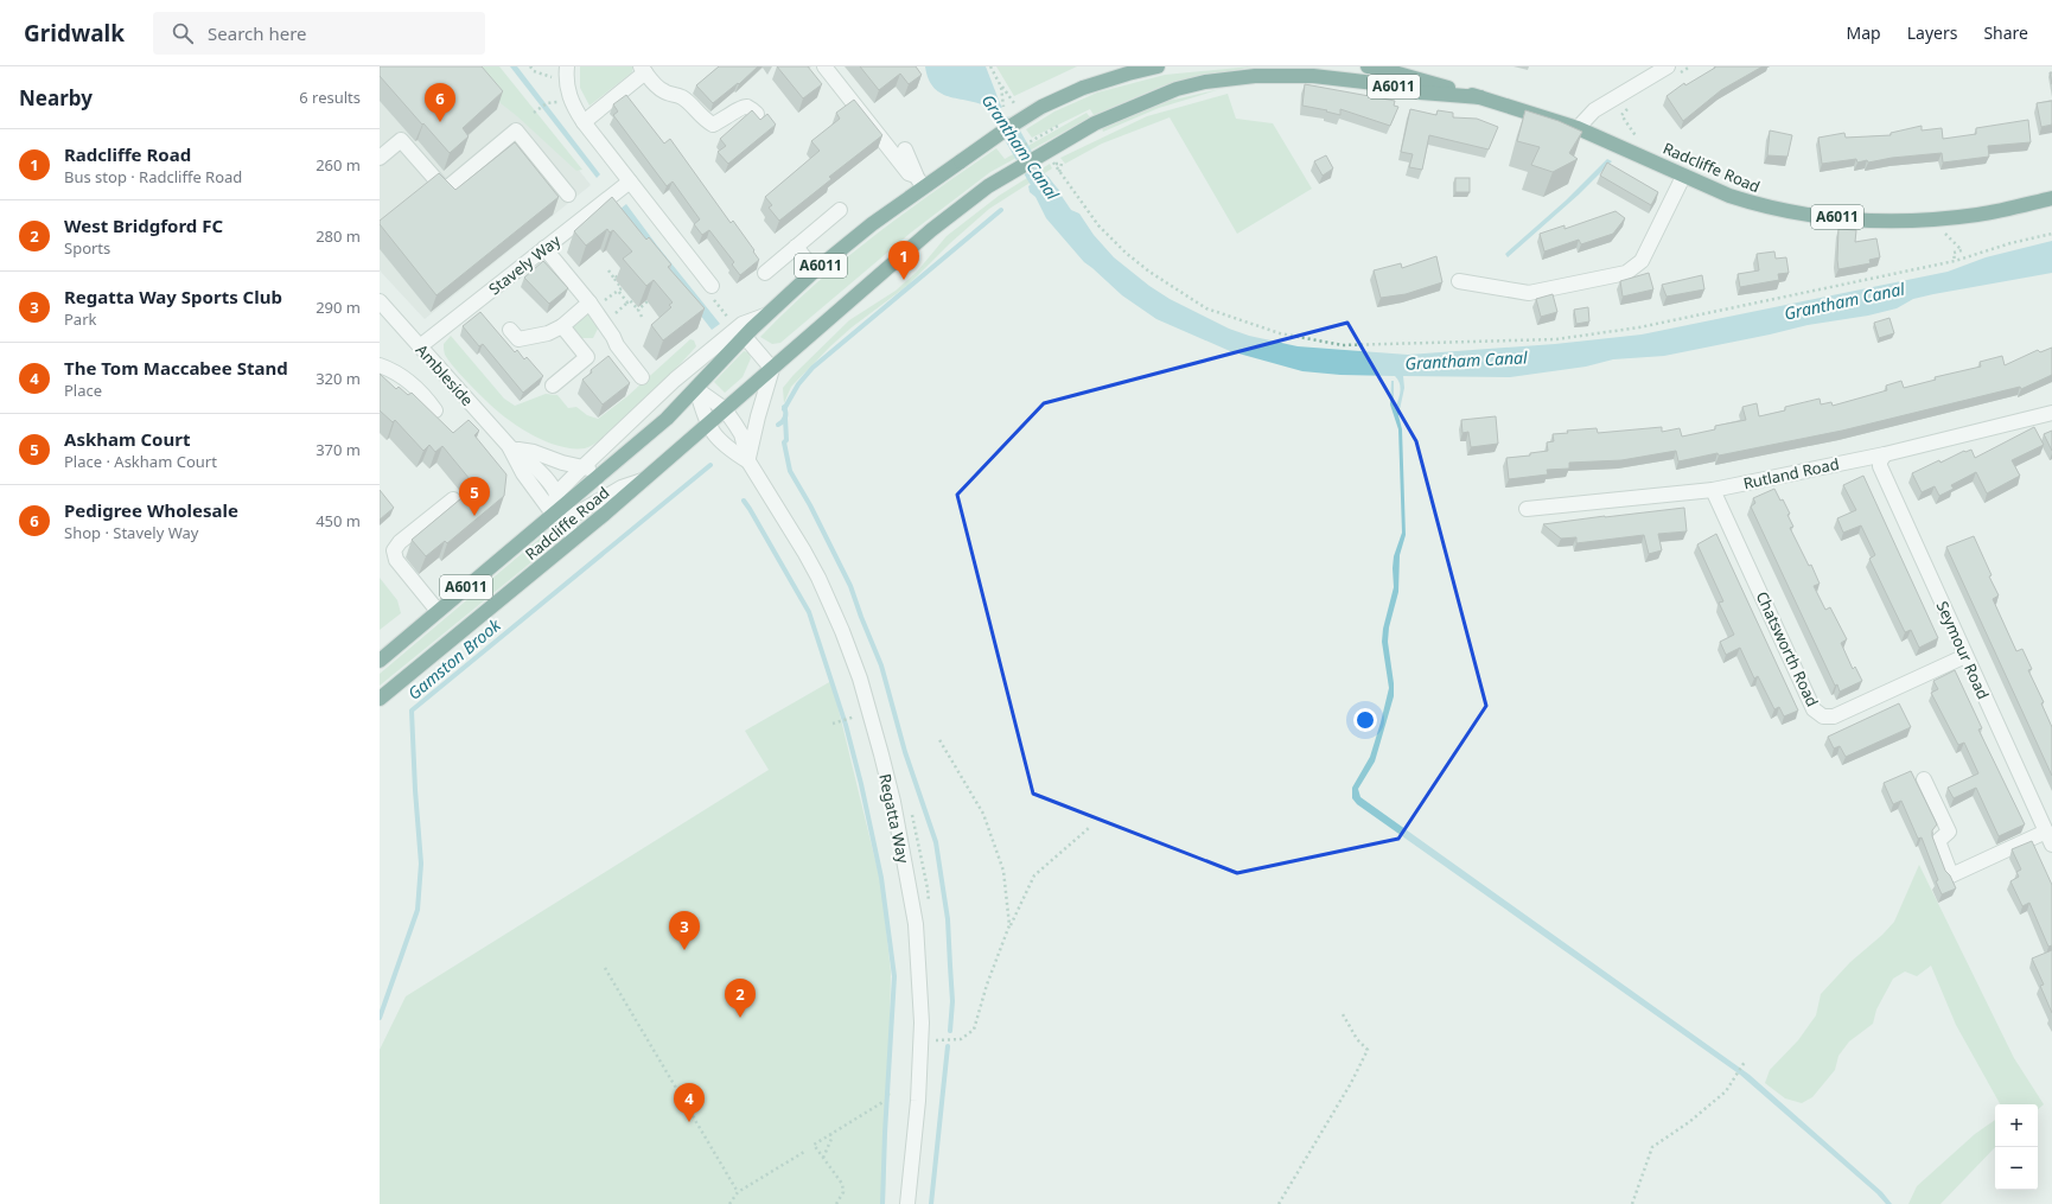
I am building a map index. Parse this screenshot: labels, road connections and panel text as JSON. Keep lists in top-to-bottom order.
{
  "streets": {
    "highway": ["A6011", "Radcliffe Road"],
    "street": [
      "Stavely Way",
      "Ambleside",
      "Rutland Road",
      "Chatsworth Road",
      "Seymour Road",
      "Regatta Way"
    ]
  },
  "crossings": [
    ["Radcliffe Road", "Ambleside"],
    ["Radcliffe Road", "Regatta Way"],
    ["Stavely Way", "Ambleside"],
    ["Rutland Road", "Chatsworth Road"],
    ["Rutland Road", "Seymour Road"],
    ["Chatsworth Road", "Seymour Road"]
  ],
  "water": ["Grantham Canal", "Gamston Brook"],
  "page": {
    "header": "Gridwalk",
    "search": "Search here",
    "nav": ["Map", "Layers", "Share"],
    "heading": ["Nearby", "6 results"],
    "pins": [
      "6",
      "1",
      "5",
      "3",
      "2",
      "4"
    ],
    "list": [
      {
        "mark": "1",
        "name": "Radcliffe Road",
        "note": "Bus stop · Radcliffe Road",
        "value": "260 m"
      },
      {
        "mark": "2",
        "name": "West Bridgford FC",
        "note": "Sports",
        "value": "280 m"
      },
      {
        "mark": "3",
        "name": "Regatta Way Sports Club",
        "note": "Park",
        "value": "290 m"
      },
      {
        "mark": "4",
        "name": "The Tom Maccabee Stand",
        "note": "Place",
        "value": "320 m"
      },
      {
        "mark": "5",
        "name": "Askham Court",
        "note": "Place · Askham Court",
        "value": "370 m"
      },
      {
        "mark": "6",
        "name": "Pedigree Wholesale",
        "note": "Shop · Stavely Way",
        "value": "450 m"
      }
    ],
    "map_buttons": ["+", "−"]
  }
}
